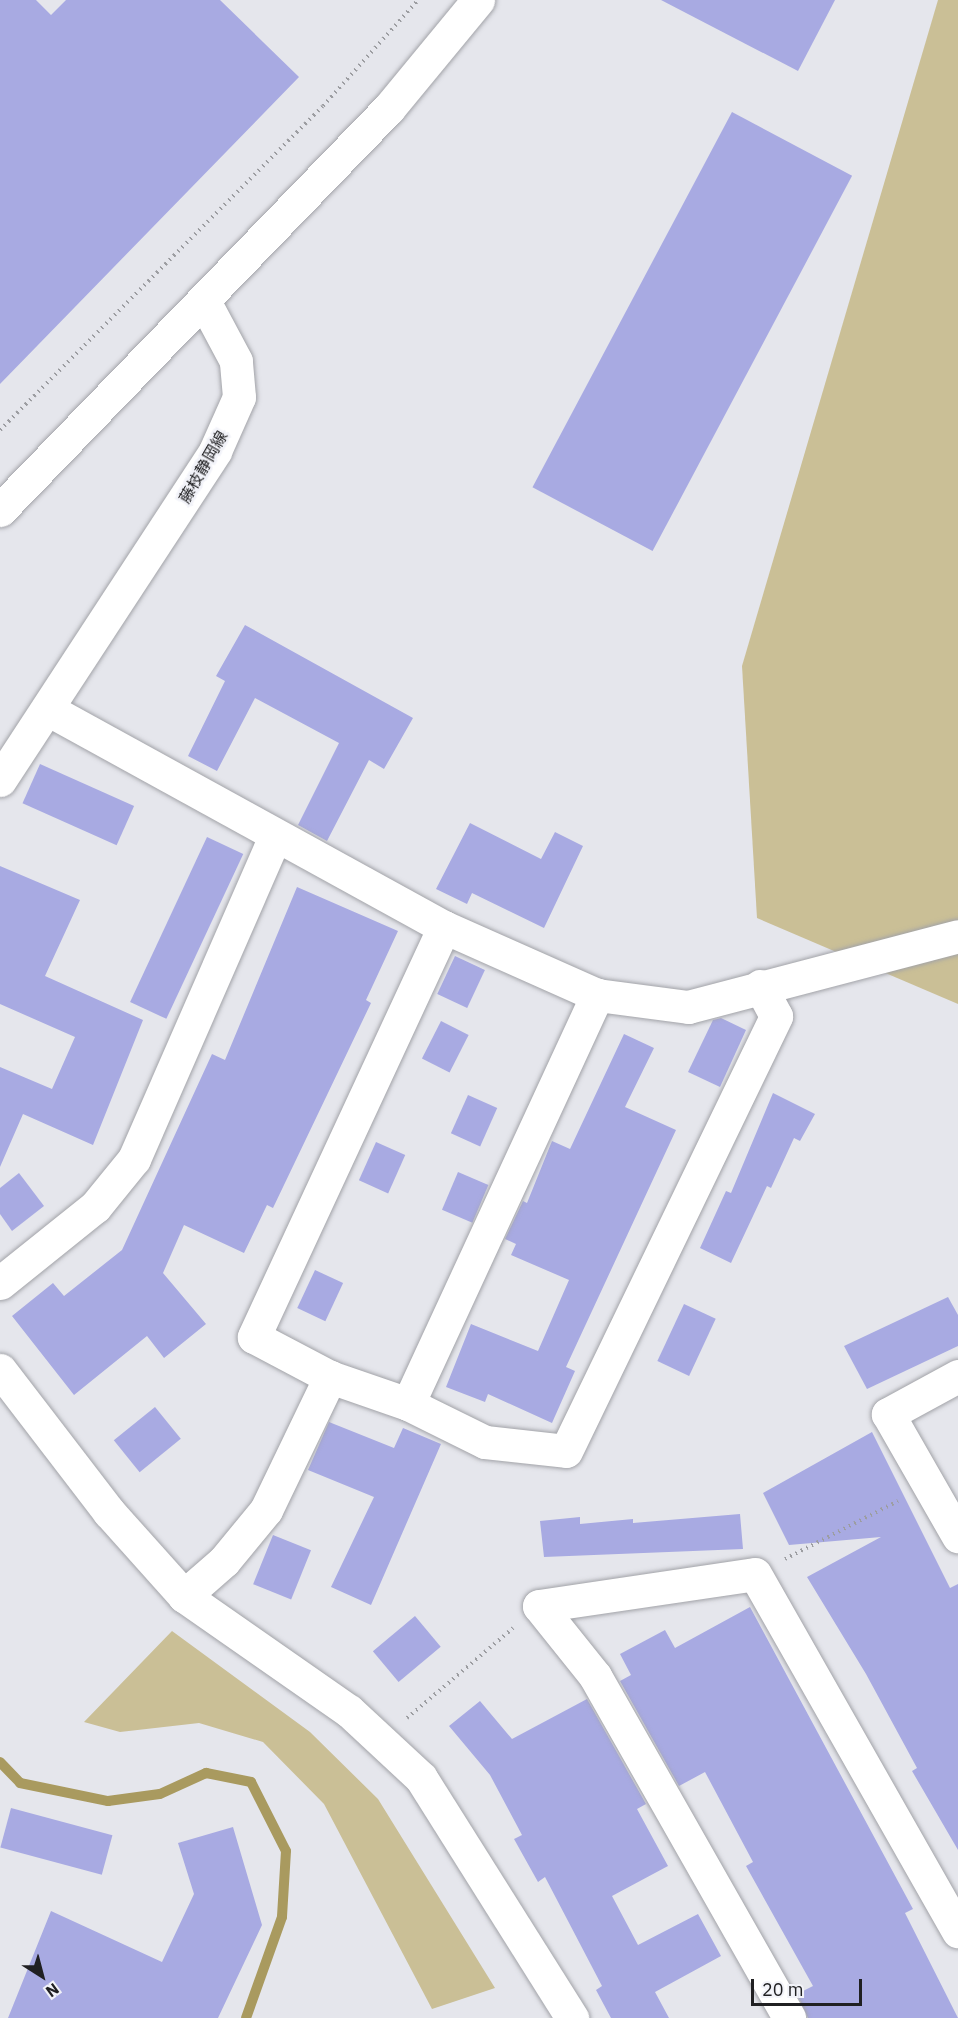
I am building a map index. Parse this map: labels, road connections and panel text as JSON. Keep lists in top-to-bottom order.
{
  "streets": {
    "street": ["藤枝静岡線"]
  },
  "scale_bar": "20 m",
  "north": "bottom right"
}
